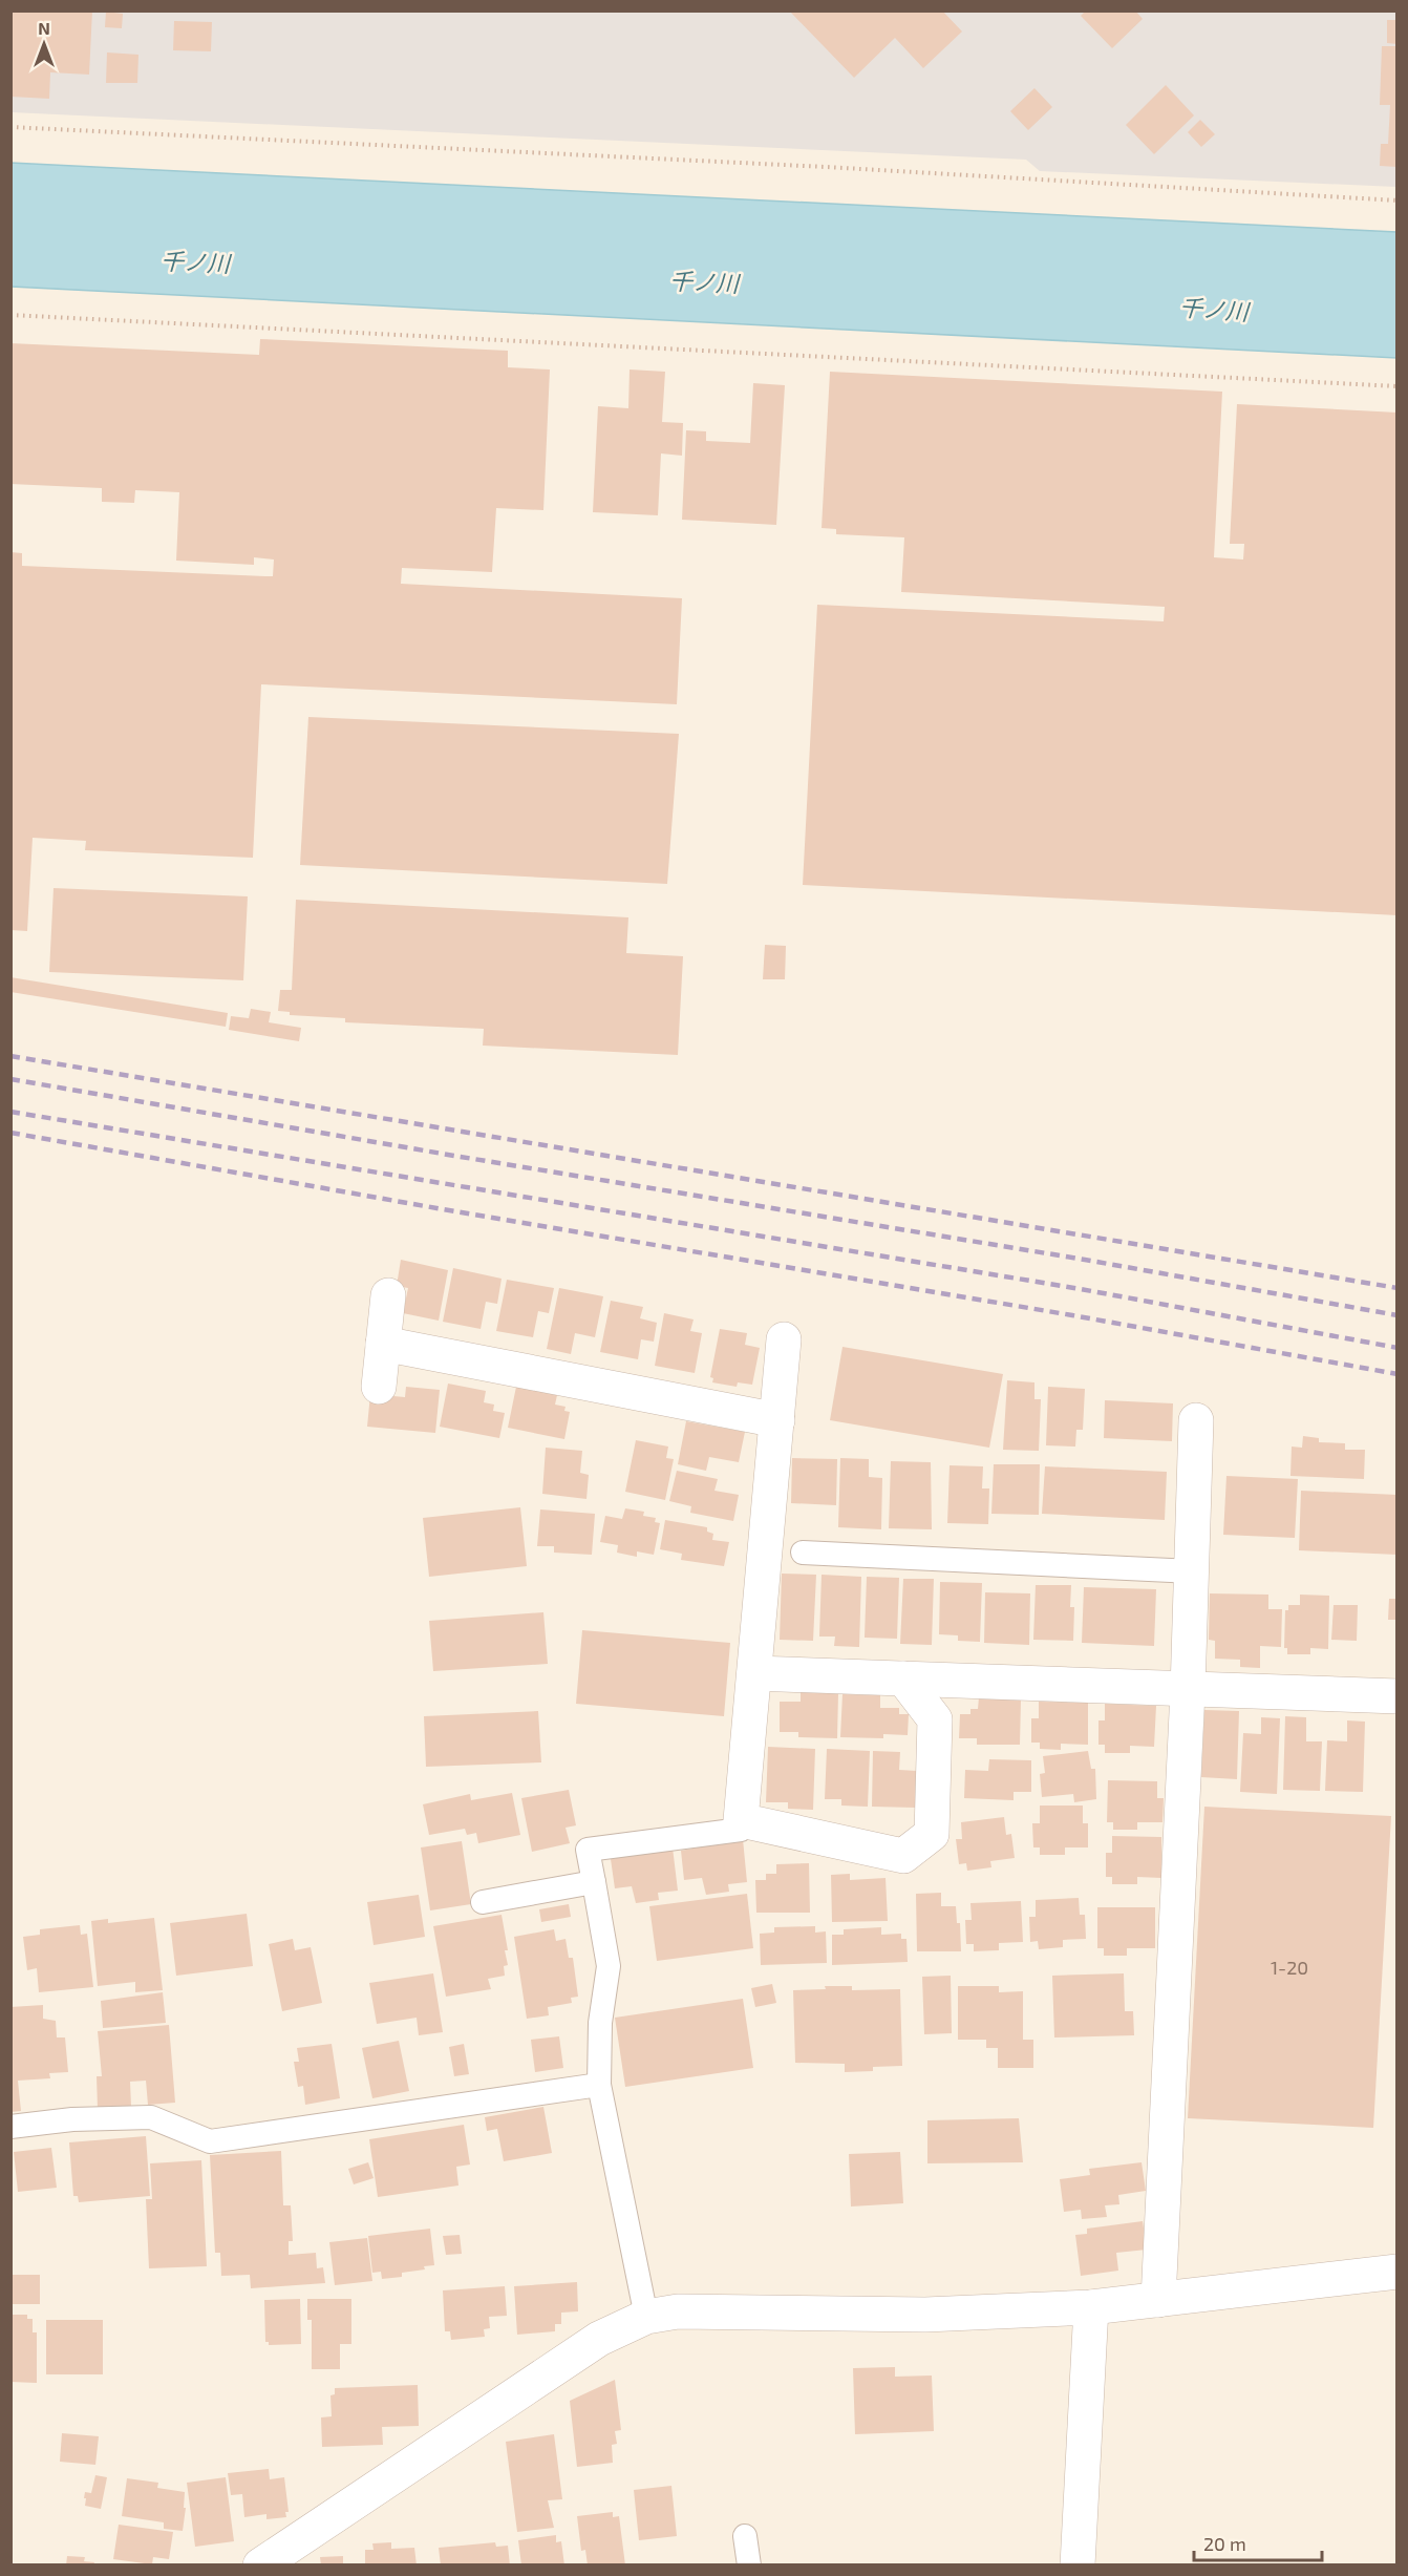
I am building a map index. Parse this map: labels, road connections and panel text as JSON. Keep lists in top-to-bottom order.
{
  "water": ["千ノ川"],
  "house_numbers": ["1-20"],
  "scale_bar": "20 m",
  "north": "top"
}
